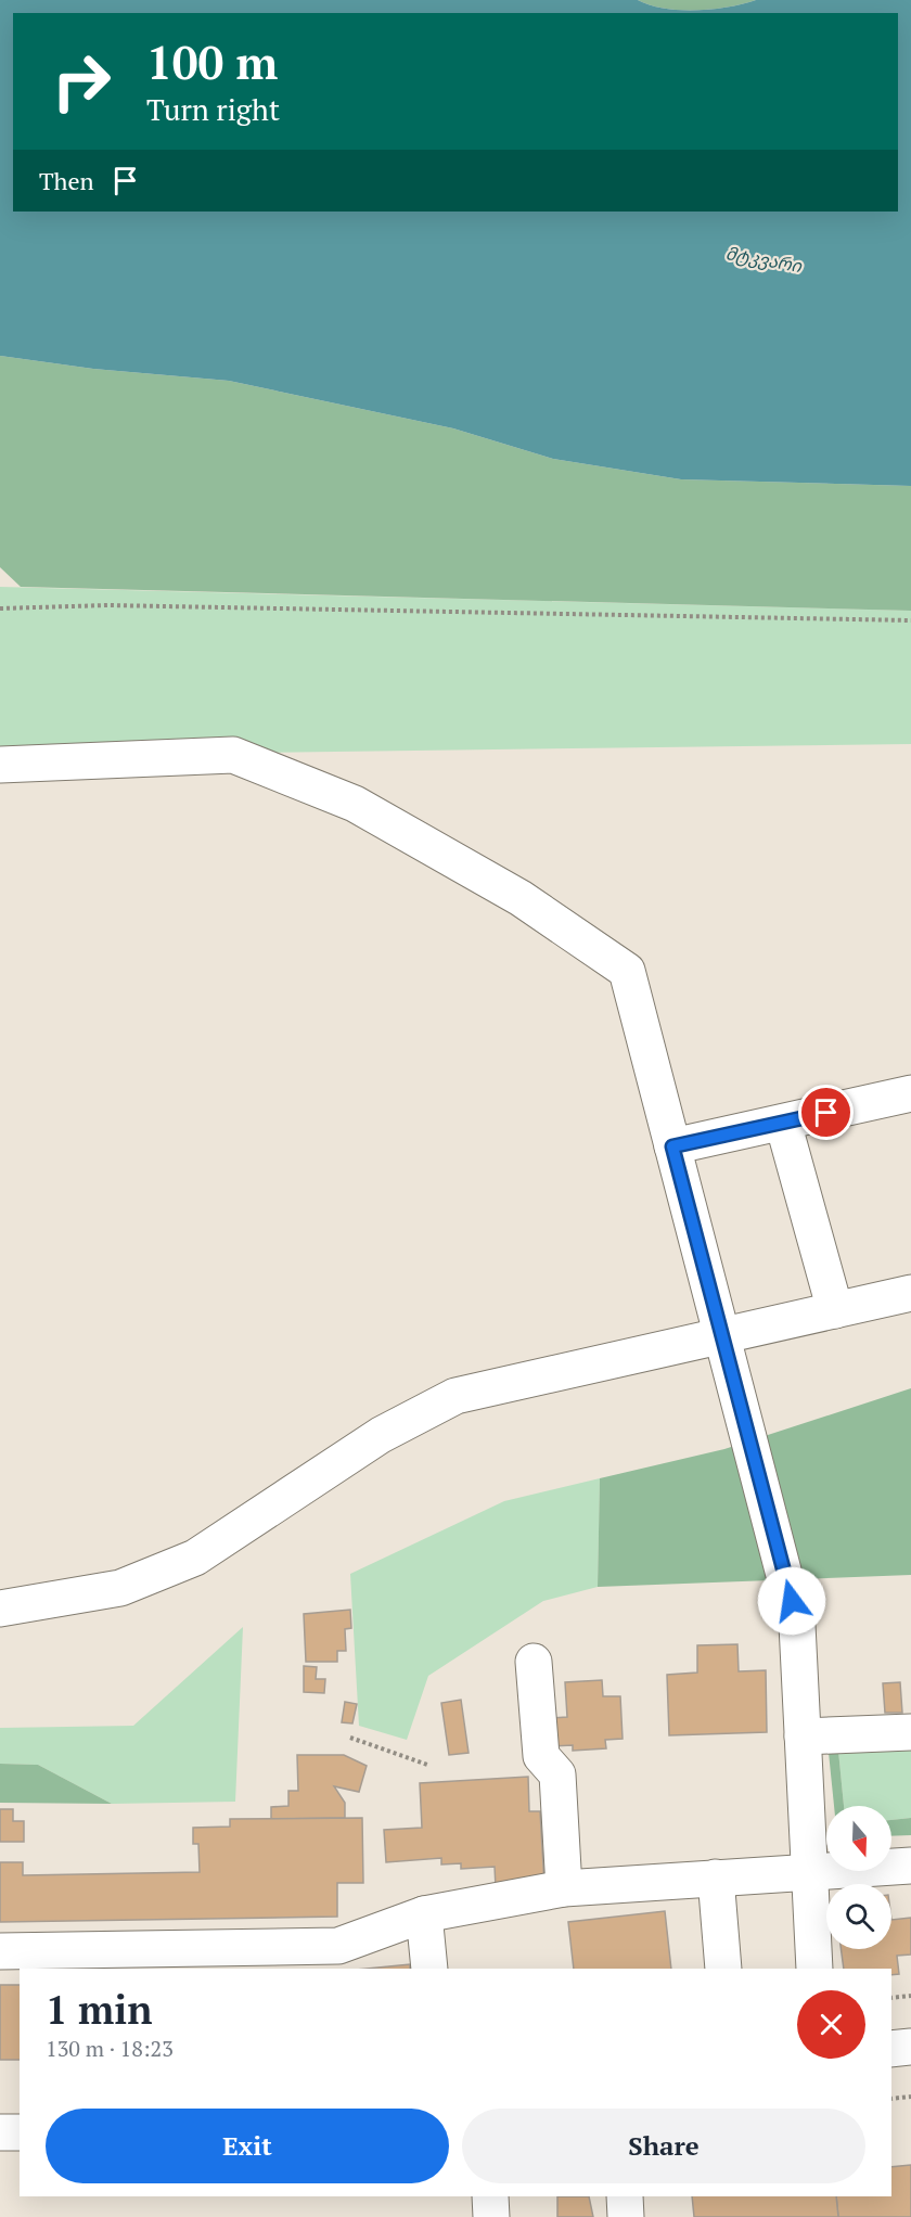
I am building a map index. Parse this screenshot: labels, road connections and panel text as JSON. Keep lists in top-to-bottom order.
{
  "water": ["მტკვარი"],
  "north": "bottom",
  "page": {
    "turn": ["100 m", "Turn right"],
    "then": "Then",
    "heading": ["1 min", "130 m · 18:23"],
    "buttons": ["Exit", "Share"]
  }
}
